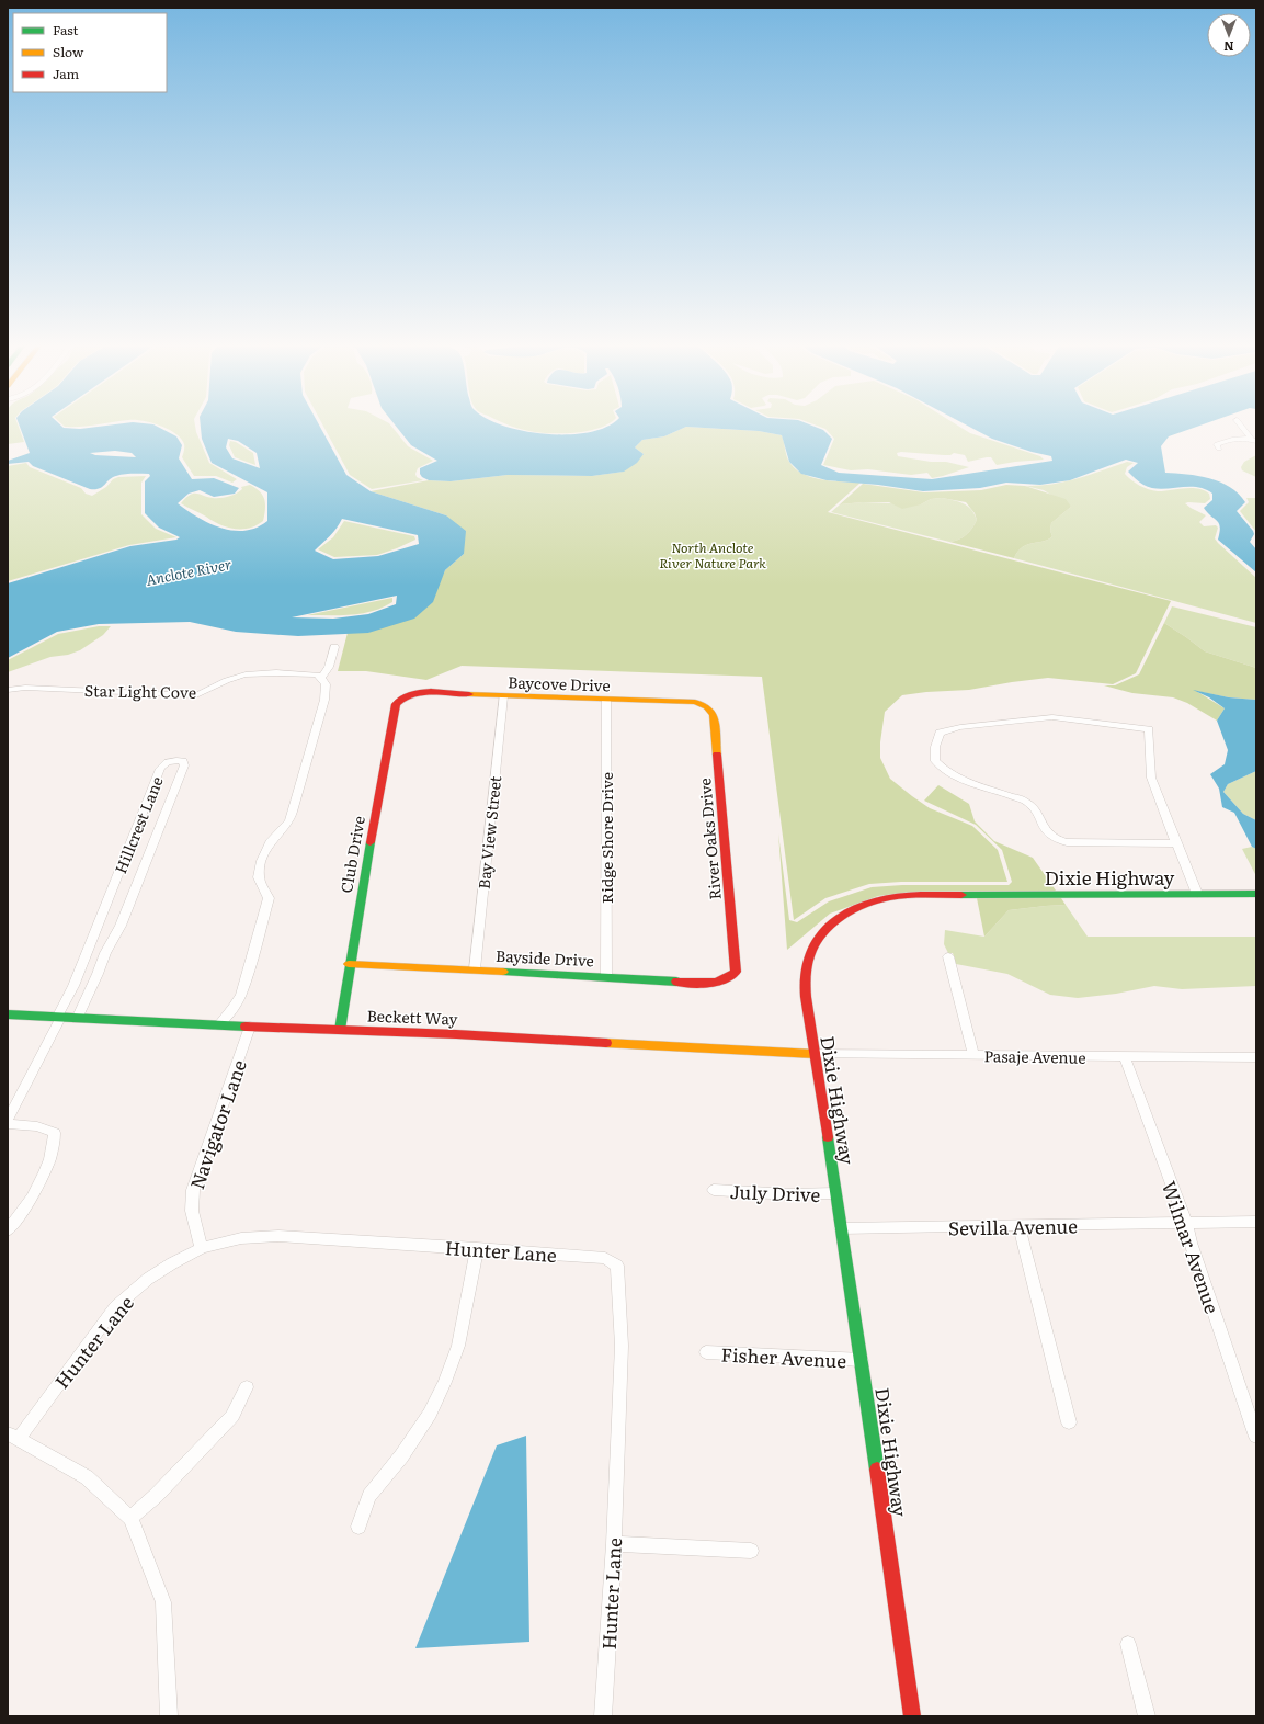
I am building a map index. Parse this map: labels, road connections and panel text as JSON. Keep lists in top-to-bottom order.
{
  "streets": {
    "main road": [
      "Baycove Drive",
      "River Oaks Drive",
      "Club Drive",
      "Dixie Highway",
      "Bayside Drive",
      "Beckett Way"
    ],
    "street": [
      "Star Light Cove",
      "Hillcrest Lane",
      "Bay View Street",
      "Ridge Shore Drive",
      "Pasaje Avenue",
      "Navigator Lane",
      "July Drive",
      "Sevilla Avenue",
      "Wilmar Avenue",
      "Hunter Lane",
      "Fisher Avenue"
    ]
  },
  "crossings": [
    ["Baycove Drive", "Bay View Street"],
    ["Baycove Drive", "Ridge Shore Drive"],
    ["Baycove Drive", "River Oaks Drive"],
    ["Baycove Drive", "Club Drive"],
    ["Hillcrest Lane", "Beckett Way"],
    ["Bay View Street", "Bayside Drive"],
    ["Ridge Shore Drive", "Bayside Drive"],
    ["River Oaks Drive", "Bayside Drive"],
    ["Club Drive", "Bayside Drive"],
    ["Club Drive", "Beckett Way"],
    ["Dixie Highway", "Beckett Way"],
    ["Dixie Highway", "Pasaje Avenue"],
    ["Dixie Highway", "July Drive"],
    ["Dixie Highway", "Sevilla Avenue"],
    ["Dixie Highway", "Fisher Avenue"],
    ["Beckett Way", "Pasaje Avenue"],
    ["Beckett Way", "Navigator Lane"],
    ["Pasaje Avenue", "Wilmar Avenue"],
    ["Navigator Lane", "Hunter Lane"],
    ["Sevilla Avenue", "Wilmar Avenue"]
  ],
  "water": ["Anclote River"],
  "parks": ["North Anclote River Nature Park"],
  "legend": ["Fast", "Slow", "Jam"],
  "north": "bottom"
}
